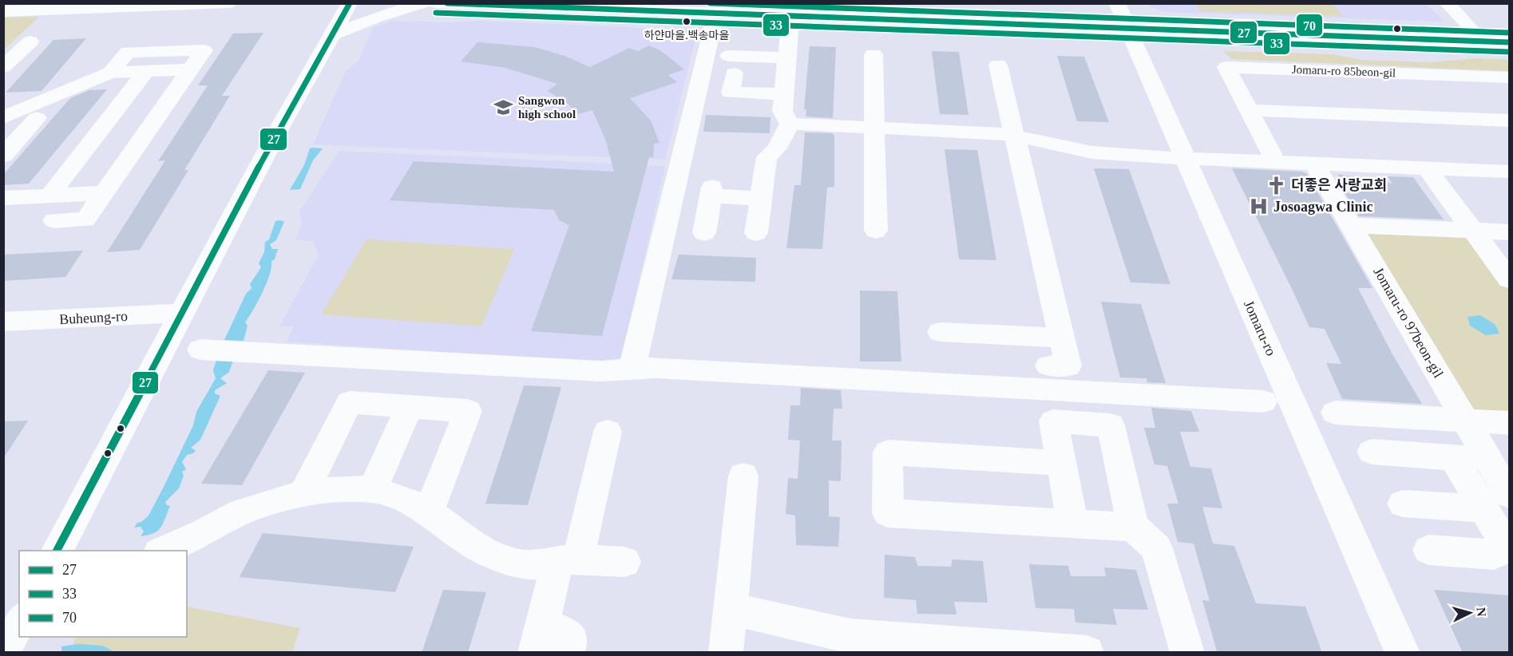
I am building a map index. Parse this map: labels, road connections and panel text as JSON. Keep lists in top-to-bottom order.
{
  "streets": {
    "street": [
      "Jomaru-ro 85beon-gil",
      "Buheung-ro",
      "Jomaru-ro 97beon-gil",
      "Jomaru-ro"
    ]
  },
  "places": {
    "other": ["하얀마을.백송마을"],
    "school or university": ["Sangwon high school"],
    "church": ["더좋은 사랑교회"],
    "hospital": ["Josoagwa Clinic"]
  },
  "lines": ["transit line 27", "transit line 70", "transit line 33"],
  "legend": ["27", "33", "70"],
  "north": "right"
}
